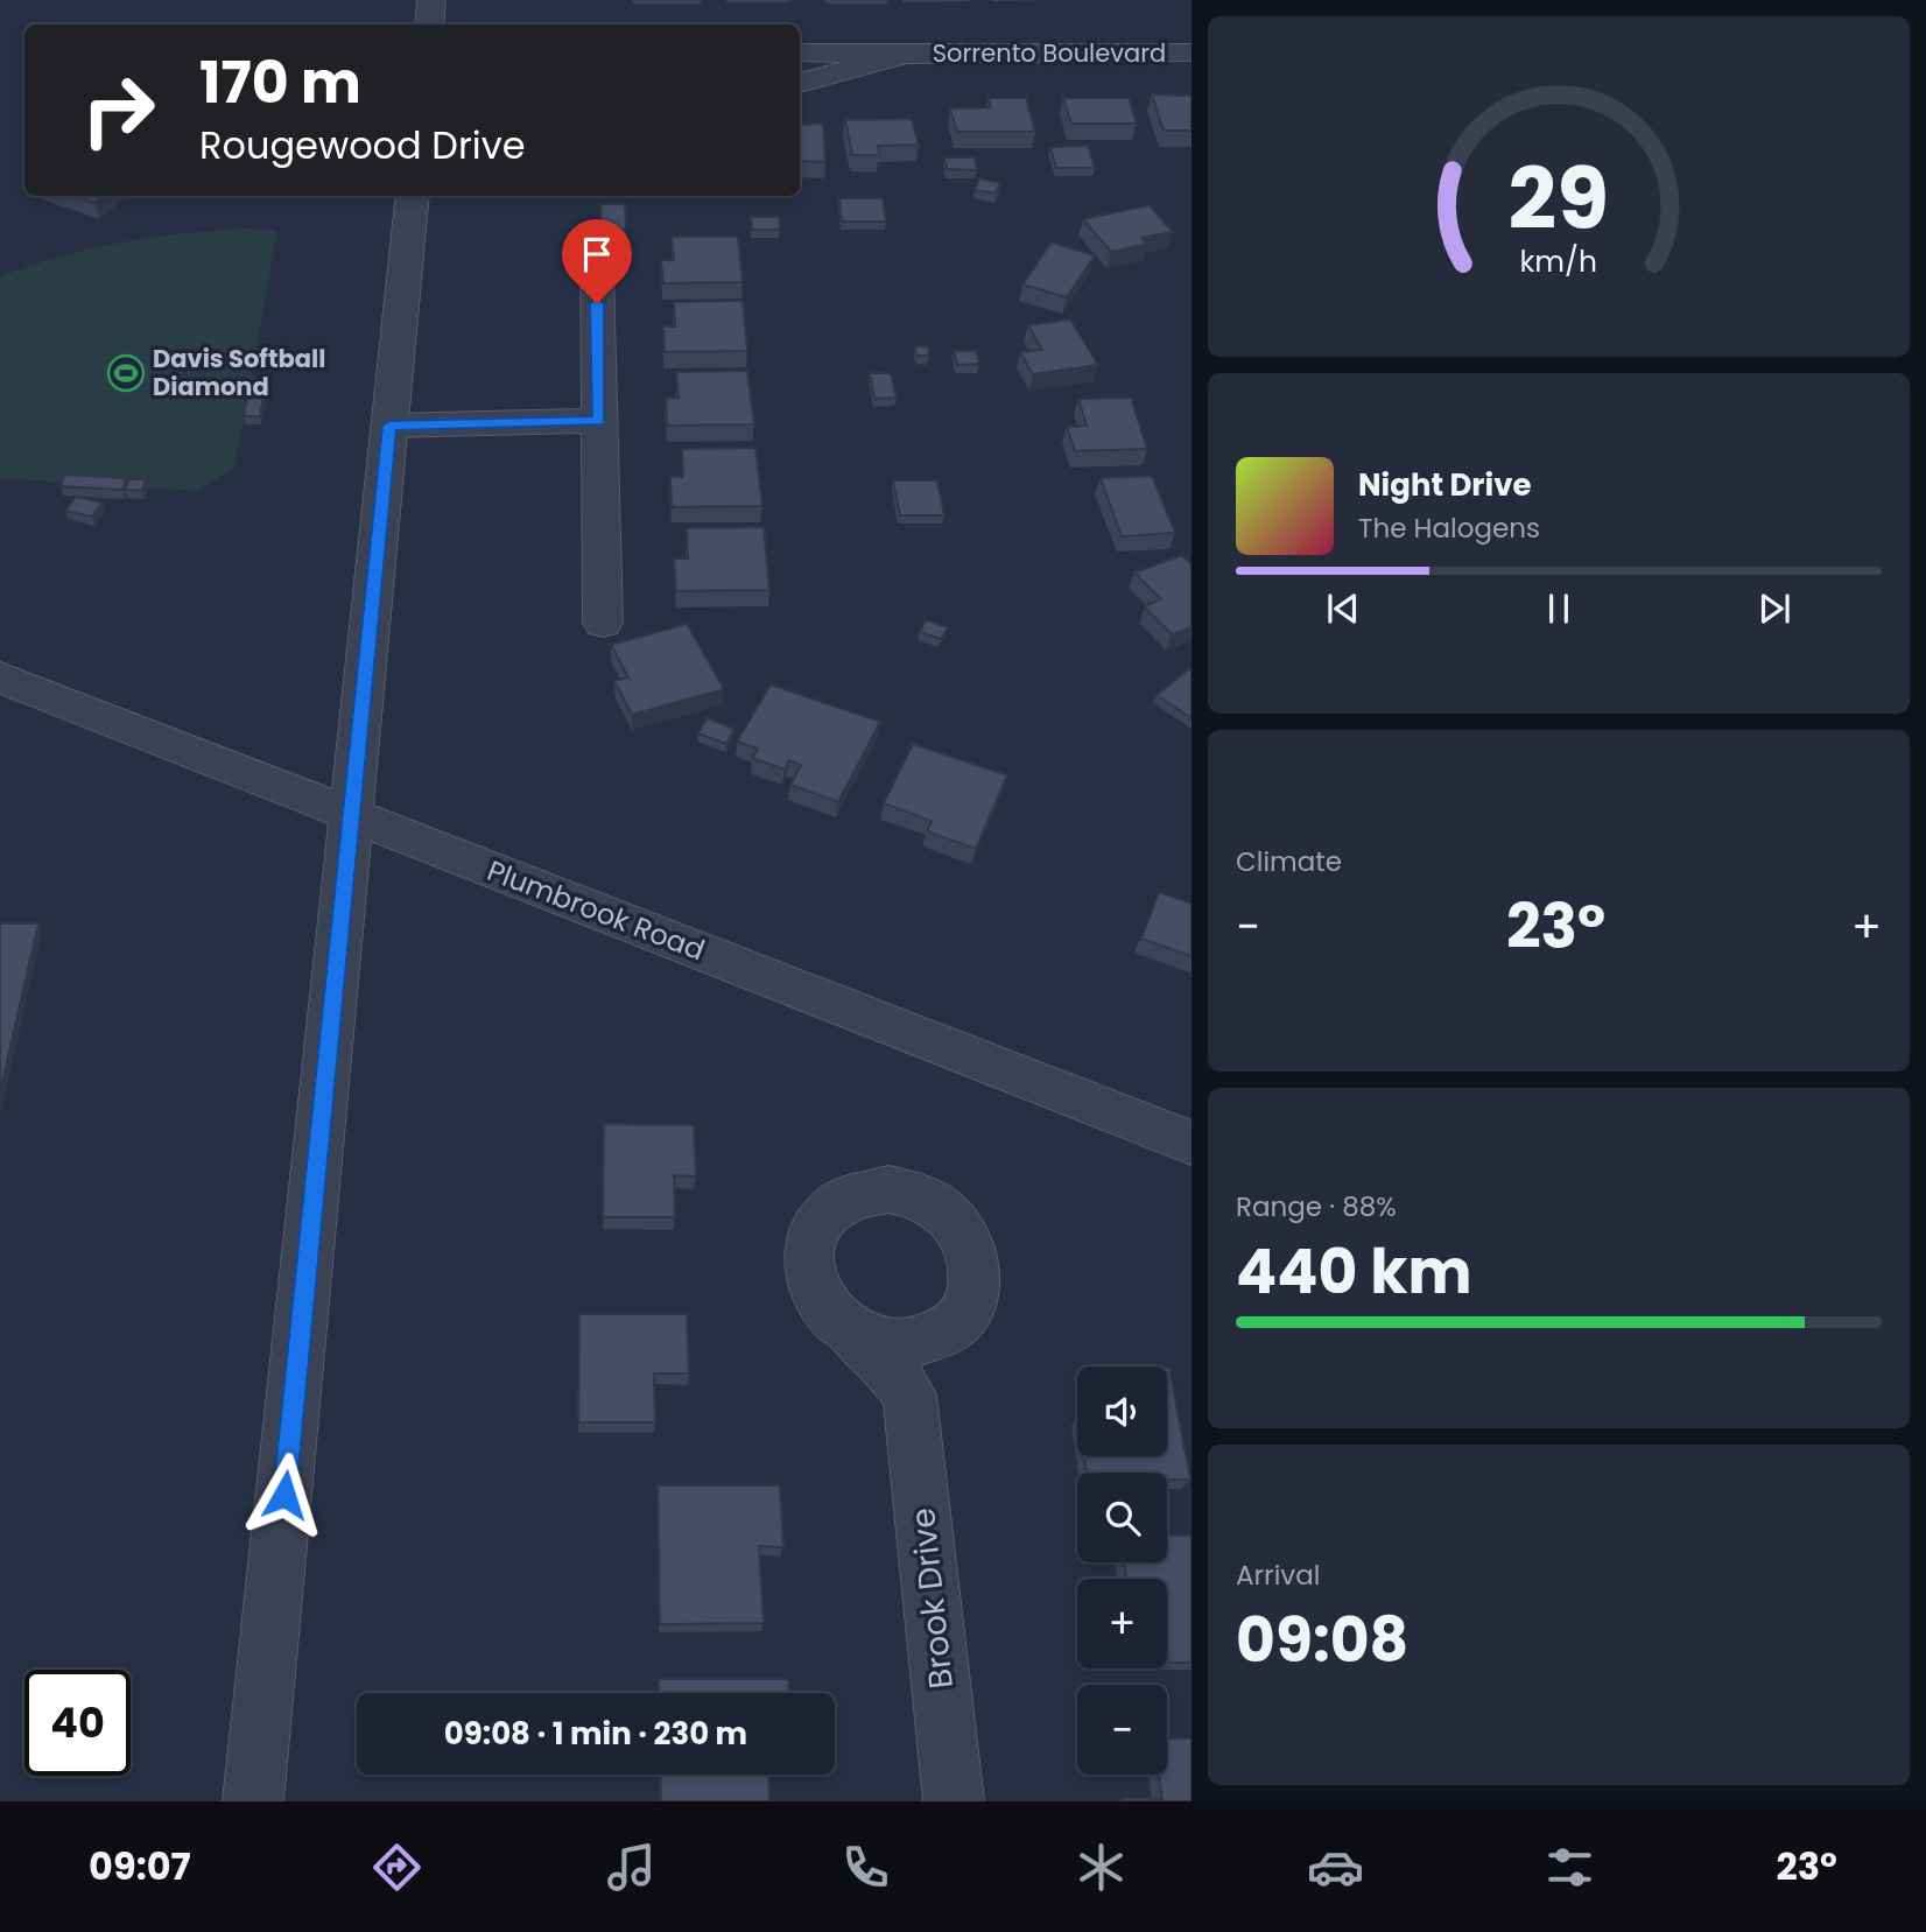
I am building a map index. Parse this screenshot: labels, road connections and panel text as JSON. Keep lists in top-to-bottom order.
{
  "streets": {
    "street": ["Sorrento Boulevard", "Plumbrook Road", "Brook Drive"]
  },
  "places": {
    "sports": ["Davis Softball Diamond"]
  },
  "page": {
    "turn": ["170 m", "Rougewood Drive"],
    "song": ["Night Drive", "The Halogens"],
    "tile": [
      "Climate",
      ["Range · 88%", "440 km"],
      ["Arrival", "09:08"]
    ],
    "heat": ["−", "23°", "+"],
    "map_buttons": ["+", "−"],
    "limit": "40",
    "trip": "09:08 · 1 min · 230 m",
    "tabs": ["09:07", "23°"],
    "gauge": ["29", "km/h"]
  }
}
